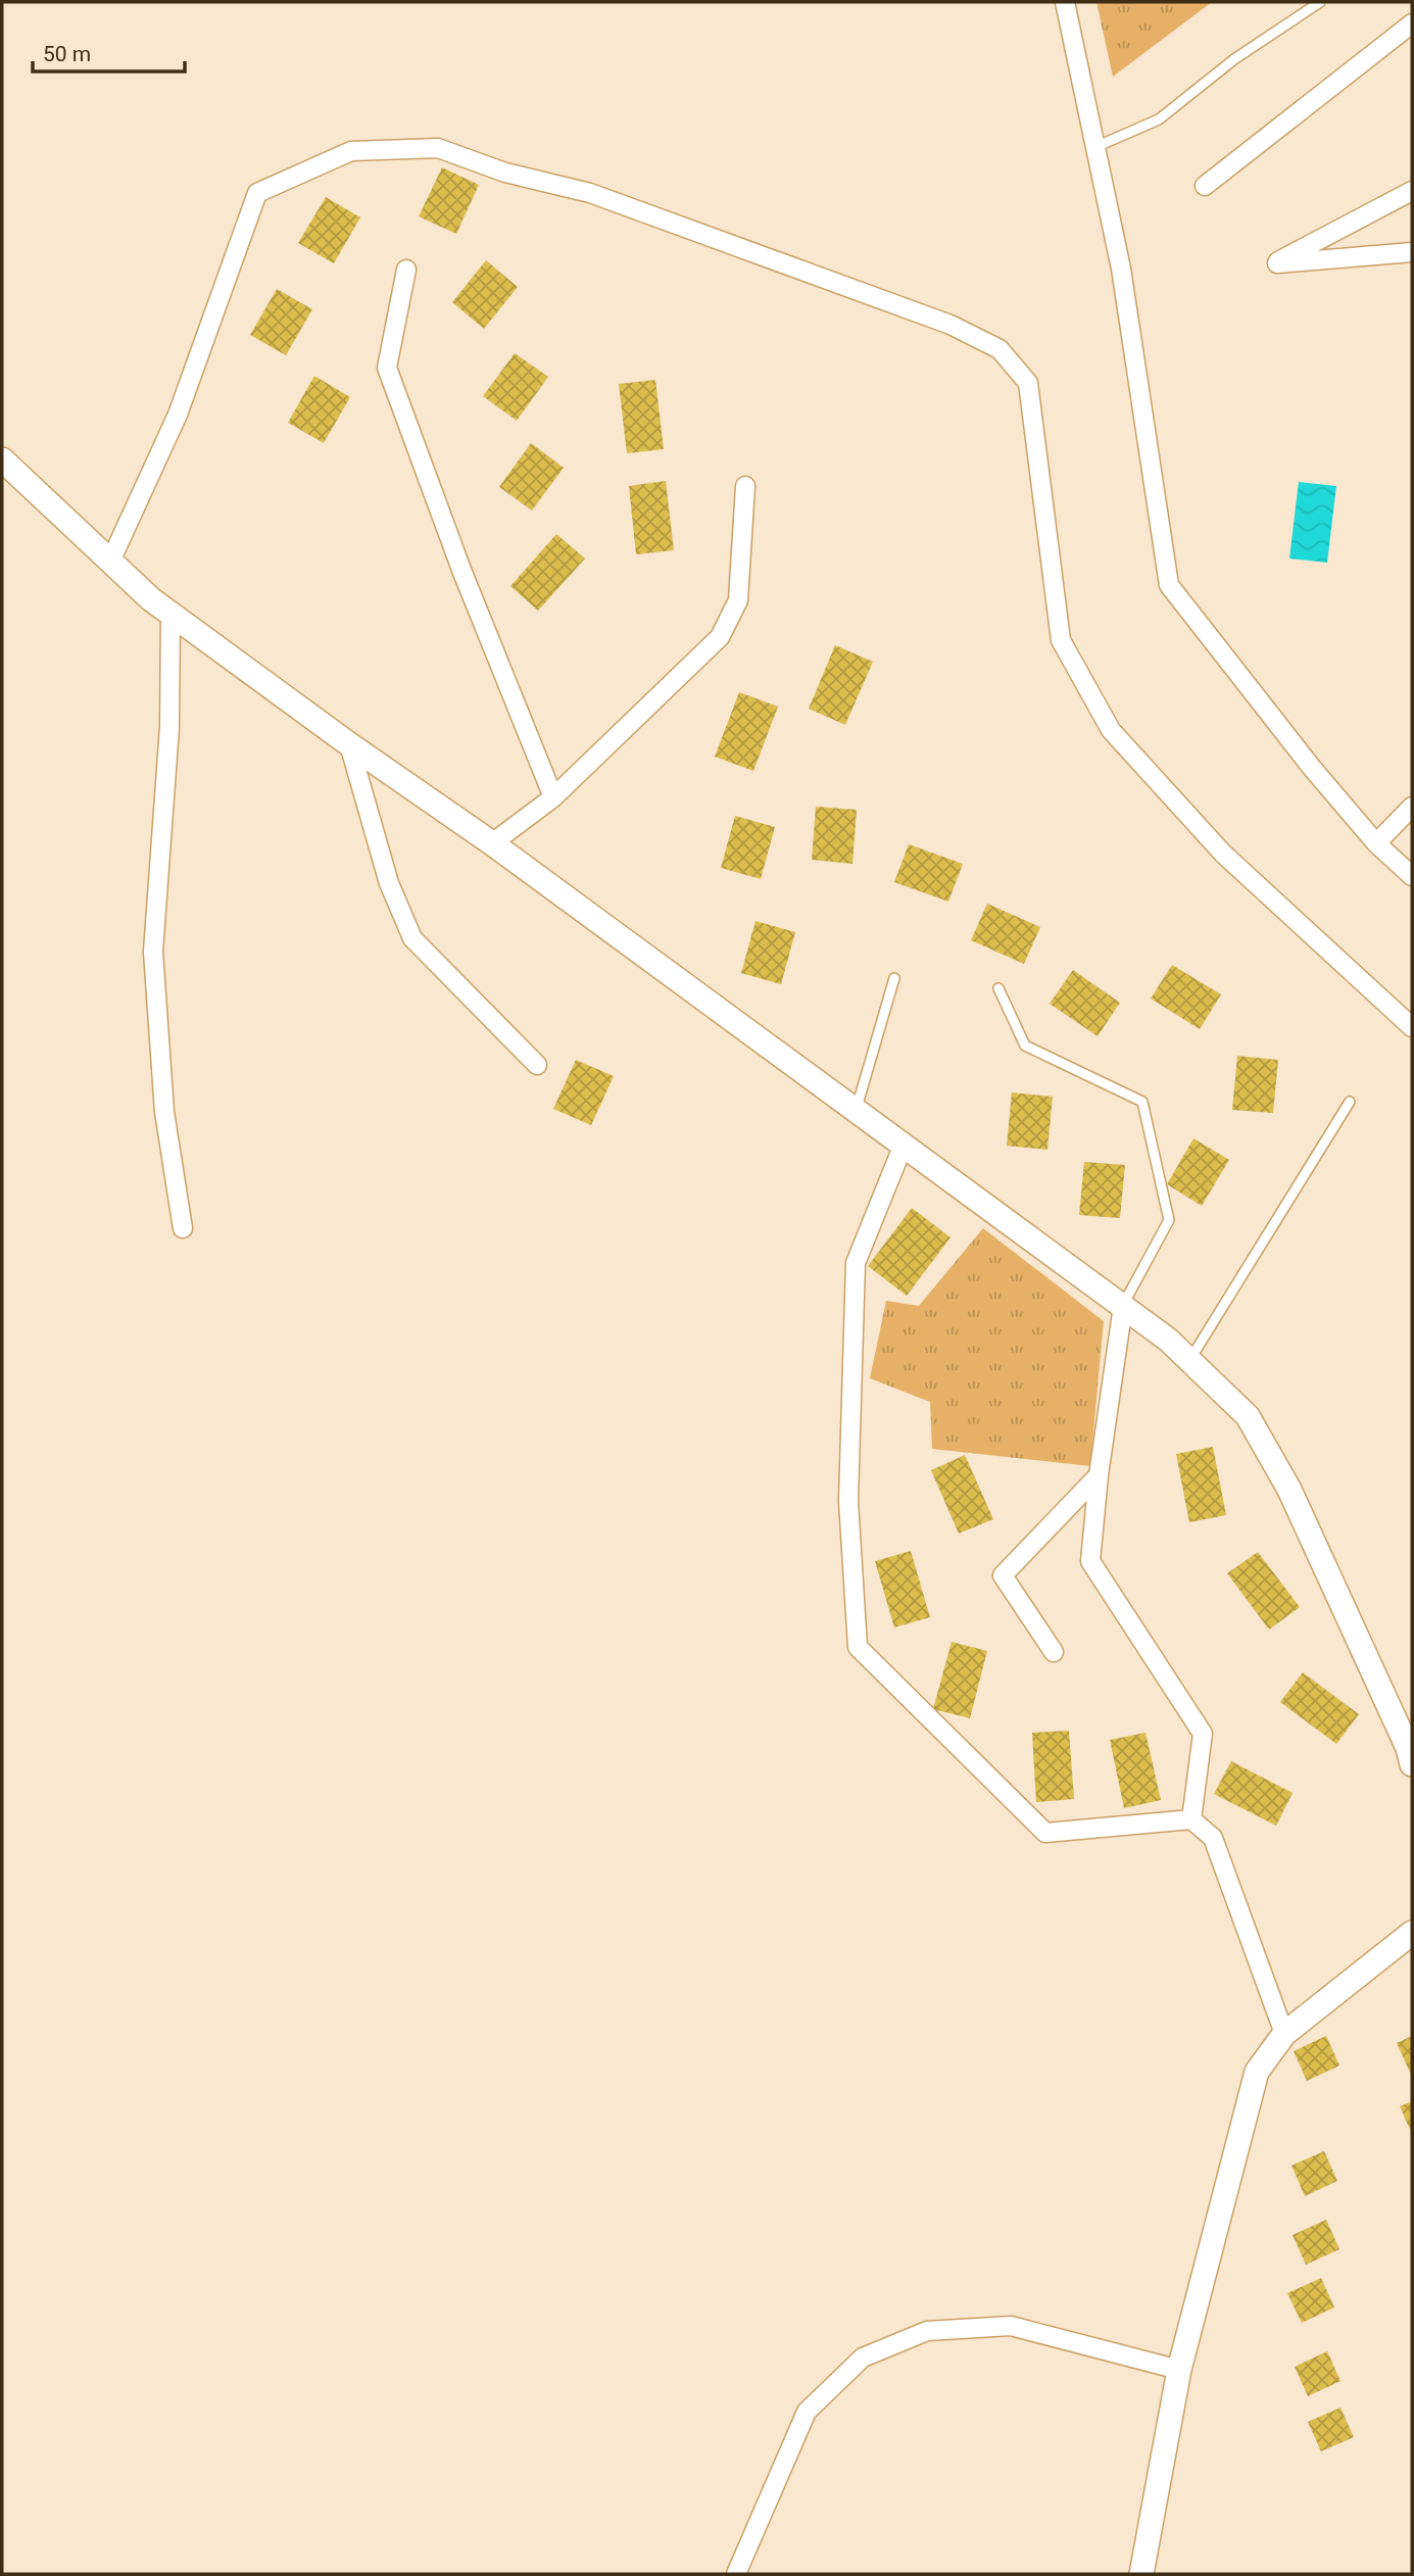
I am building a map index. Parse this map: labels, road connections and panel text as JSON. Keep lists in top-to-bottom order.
{
  "scale_bar": "50 m"
}
